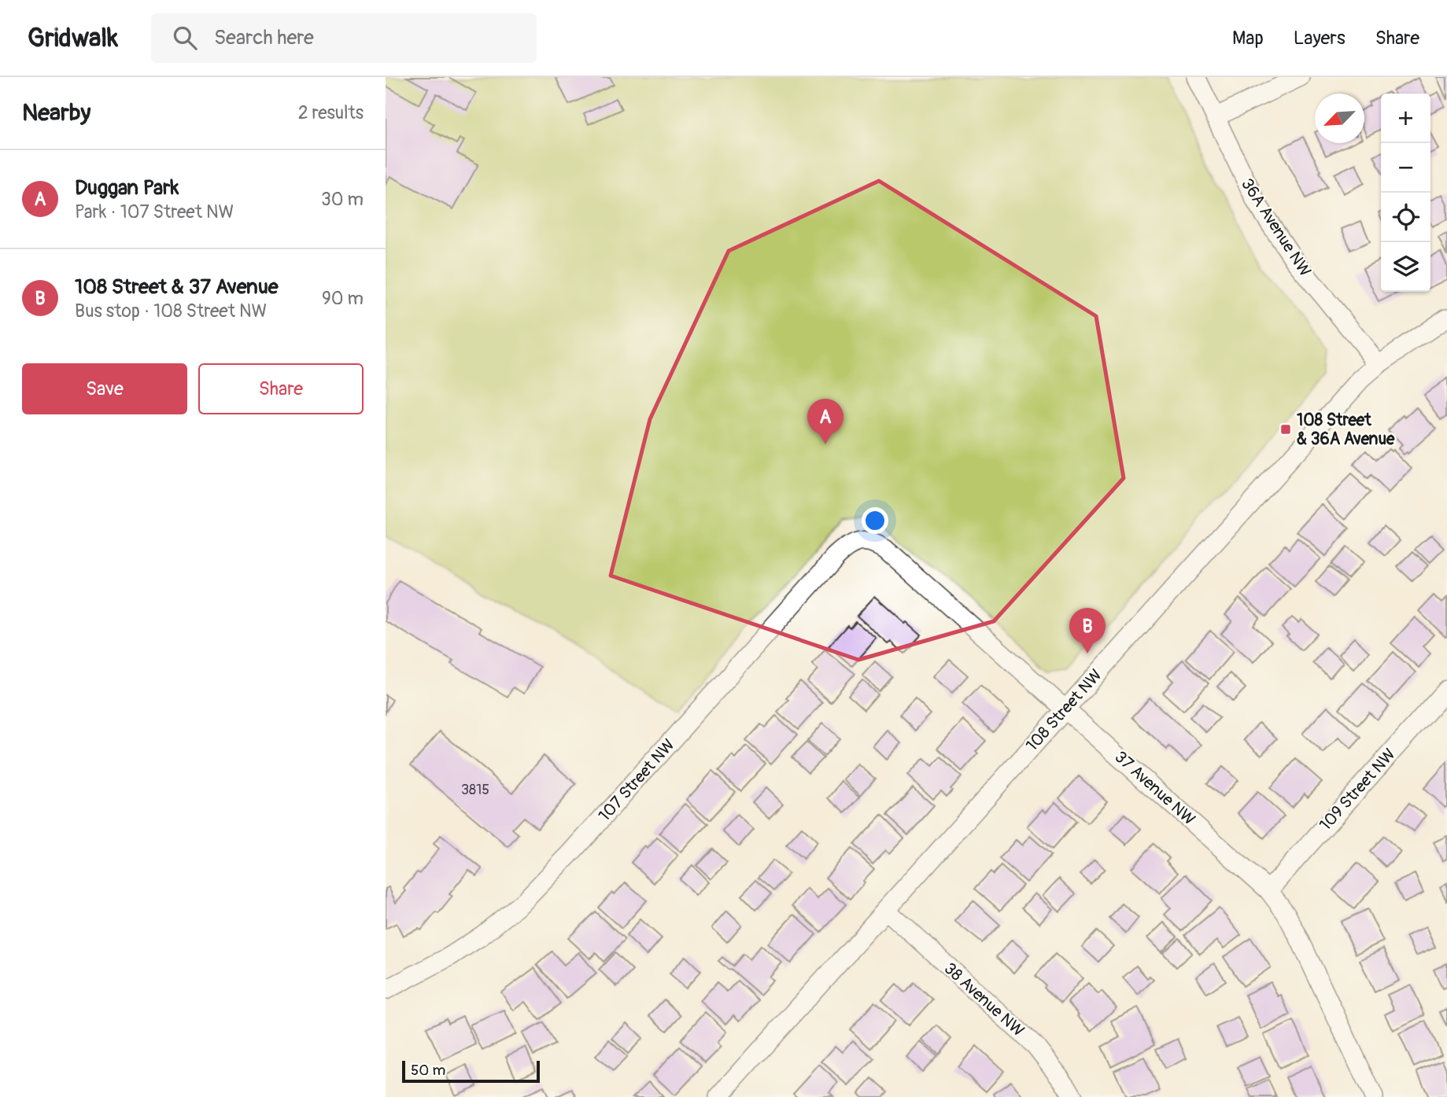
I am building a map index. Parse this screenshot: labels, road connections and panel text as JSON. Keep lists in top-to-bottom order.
{
  "streets": {
    "street": [
      "36A Avenue NW",
      "108 Street NW",
      "107 Street NW",
      "37 Avenue NW",
      "109 Street NW",
      "38 Avenue NW"
    ]
  },
  "crossings": [
    ["36A Avenue NW", "108 Street NW"],
    ["108 Street NW", "37 Avenue NW"],
    ["108 Street NW", "38 Avenue NW"],
    ["107 Street NW", "37 Avenue NW"],
    ["37 Avenue NW", "109 Street NW"]
  ],
  "places": {
    "transit": ["108 Street & 36A Avenue"]
  },
  "house_numbers": ["3815"],
  "scale_bar": "50 m",
  "north": "bottom left",
  "page": {
    "header": "Gridwalk",
    "search": "Search here",
    "nav": ["Map", "Layers", "Share"],
    "heading": ["Nearby", "2 results"],
    "map_buttons": ["+", "−"],
    "list": [
      {
        "mark": "A",
        "name": "Duggan Park",
        "note": "Park · 107 Street NW",
        "value": "30 m"
      },
      {
        "mark": "B",
        "name": "108 Street & 37 Avenue",
        "note": "Bus stop · 108 Street NW",
        "value": "90 m"
      }
    ],
    "buttons": ["Save", "Share"],
    "pins": ["A", "B"],
    "scale": "50 m"
  }
}
